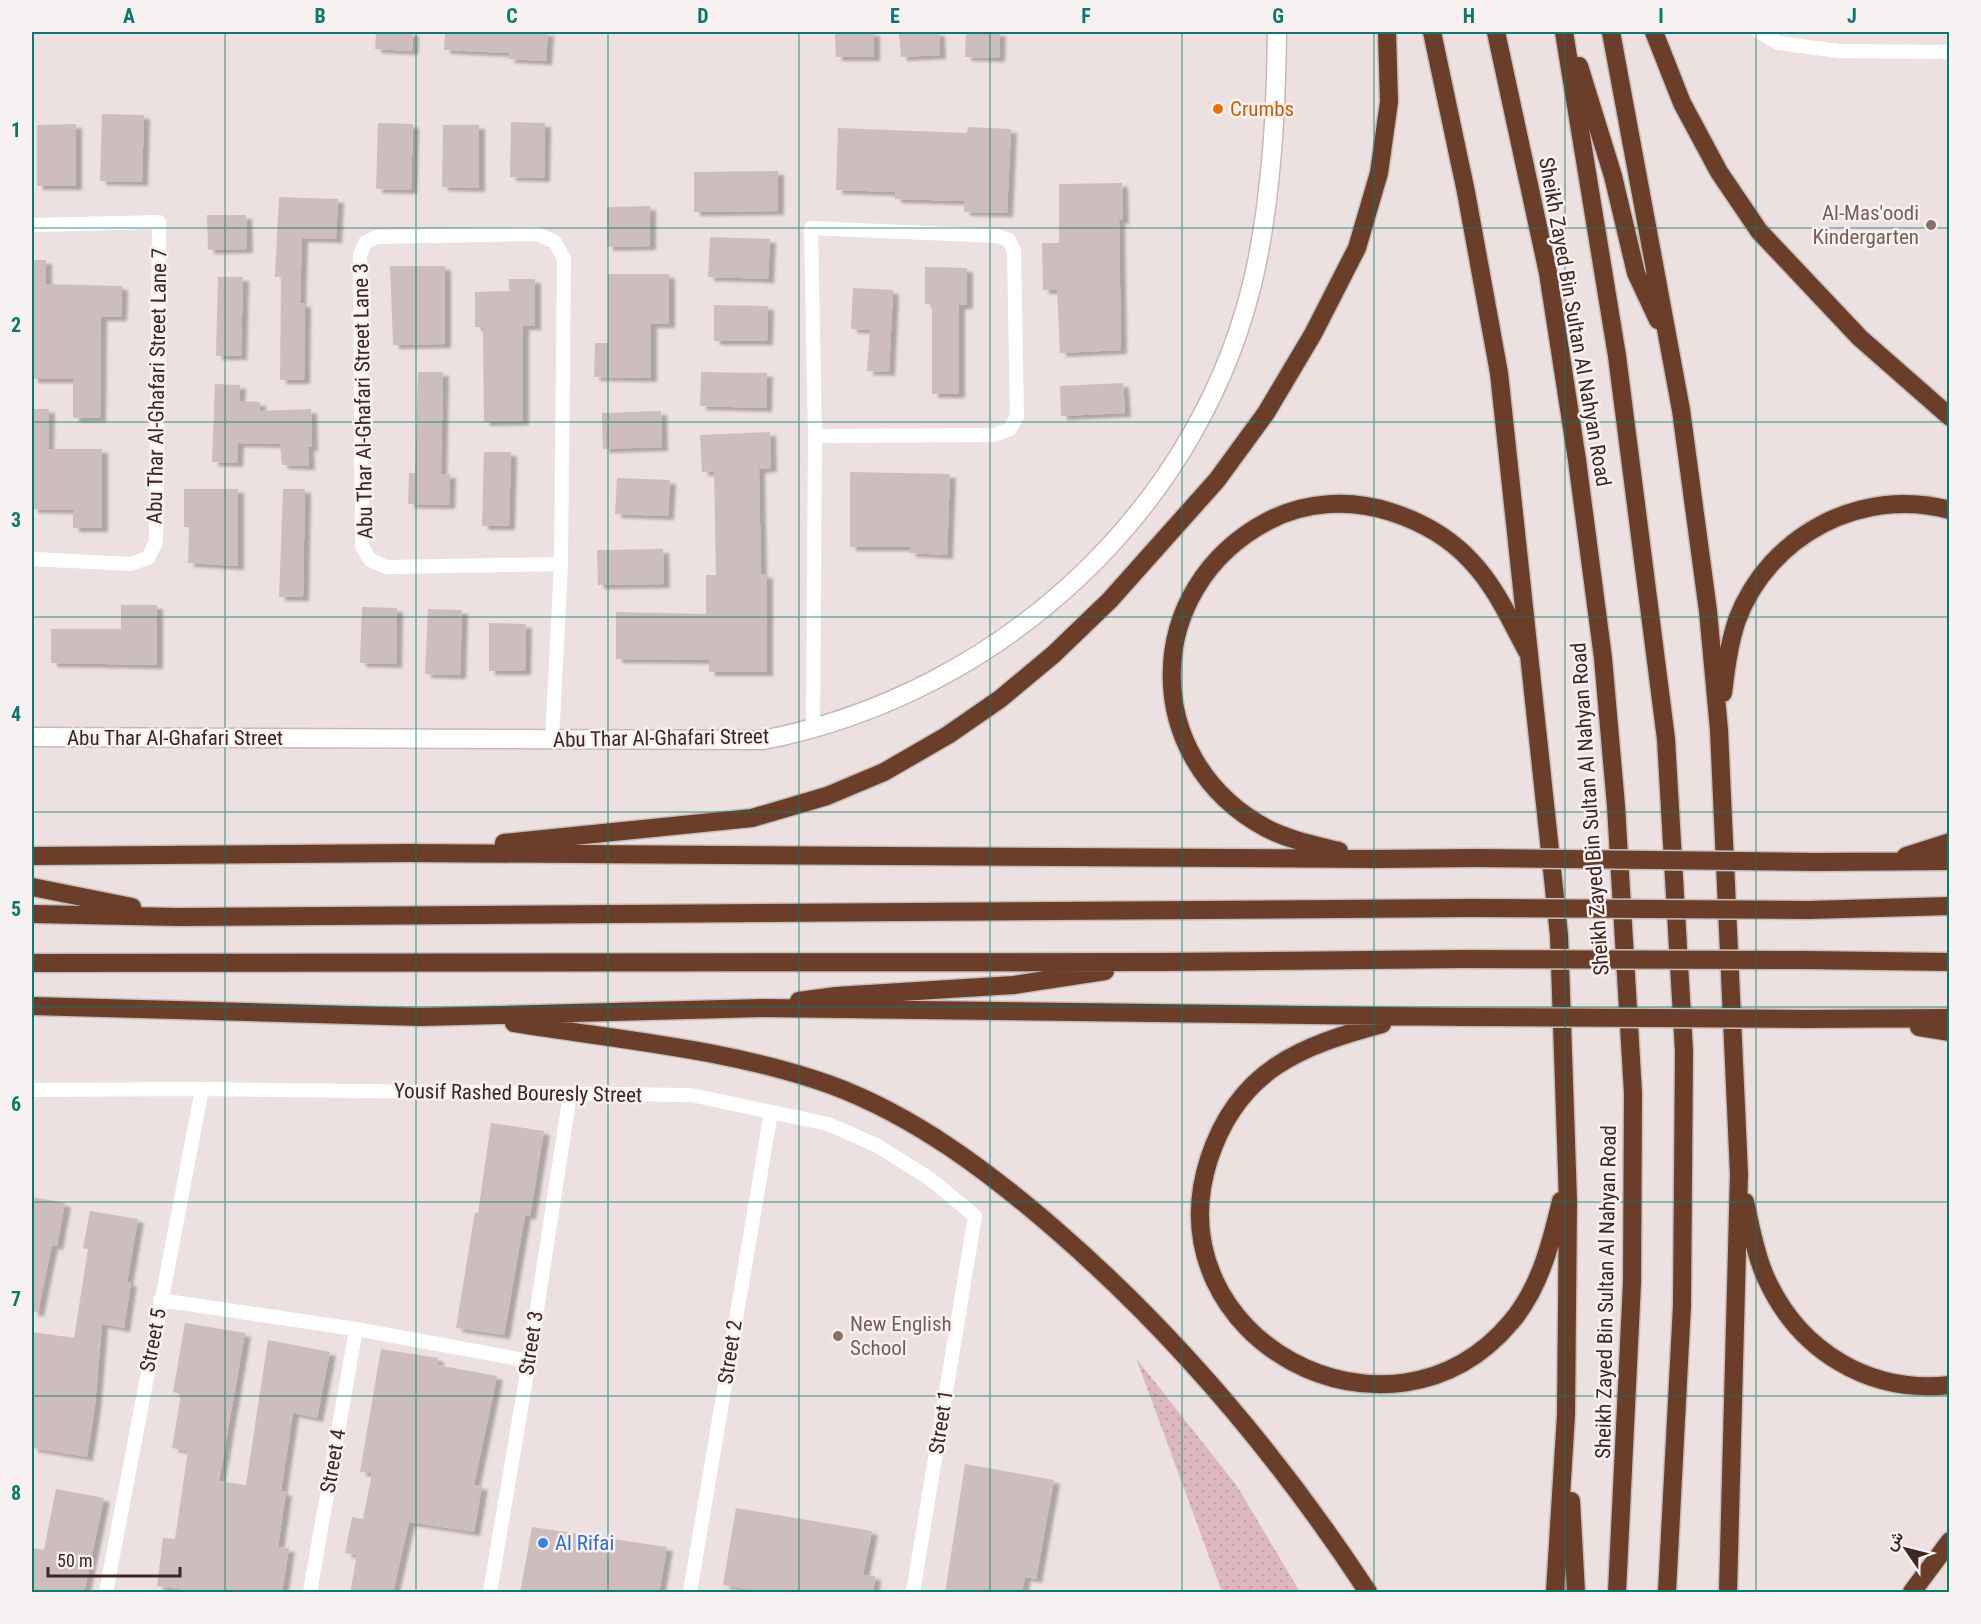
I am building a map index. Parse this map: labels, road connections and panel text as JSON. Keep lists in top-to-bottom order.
{
  "streets": {
    "highway": ["Sheikh Zayed Bin Sultan Al Nahyan Road"],
    "street": [
      "Abu Thar Al-Ghafari Street Lane 7",
      "Abu Thar Al-Ghafari Street Lane 3",
      "Abu Thar Al-Ghafari Street",
      "Yousif Rashed Bouresly Street",
      "Street 5",
      "Street 3",
      "Street 2",
      "Street 1",
      "Street 4"
    ]
  },
  "crossings": [
    ["Abu Thar Al-Ghafari Street Lane 3", "Abu Thar Al-Ghafari Street"],
    ["Yousif Rashed Bouresly Street", "Street 5"],
    ["Yousif Rashed Bouresly Street", "Street 3"],
    ["Yousif Rashed Bouresly Street", "Street 2"],
    ["Yousif Rashed Bouresly Street", "Street 1"]
  ],
  "places": [
    "Crumbs",
    "Al-Mas'oodi Kindergarten",
    "New English School",
    "Al Rifai"
  ],
  "scale_bar": "50 m",
  "north": "top left",
  "grid": {
    "columns": [
      "A",
      "B",
      "C",
      "D",
      "E",
      "F",
      "G",
      "H",
      "I",
      "J"
    ],
    "rows": [
      "1",
      "2",
      "3",
      "4",
      "5",
      "6",
      "7",
      "8"
    ]
  }
}
